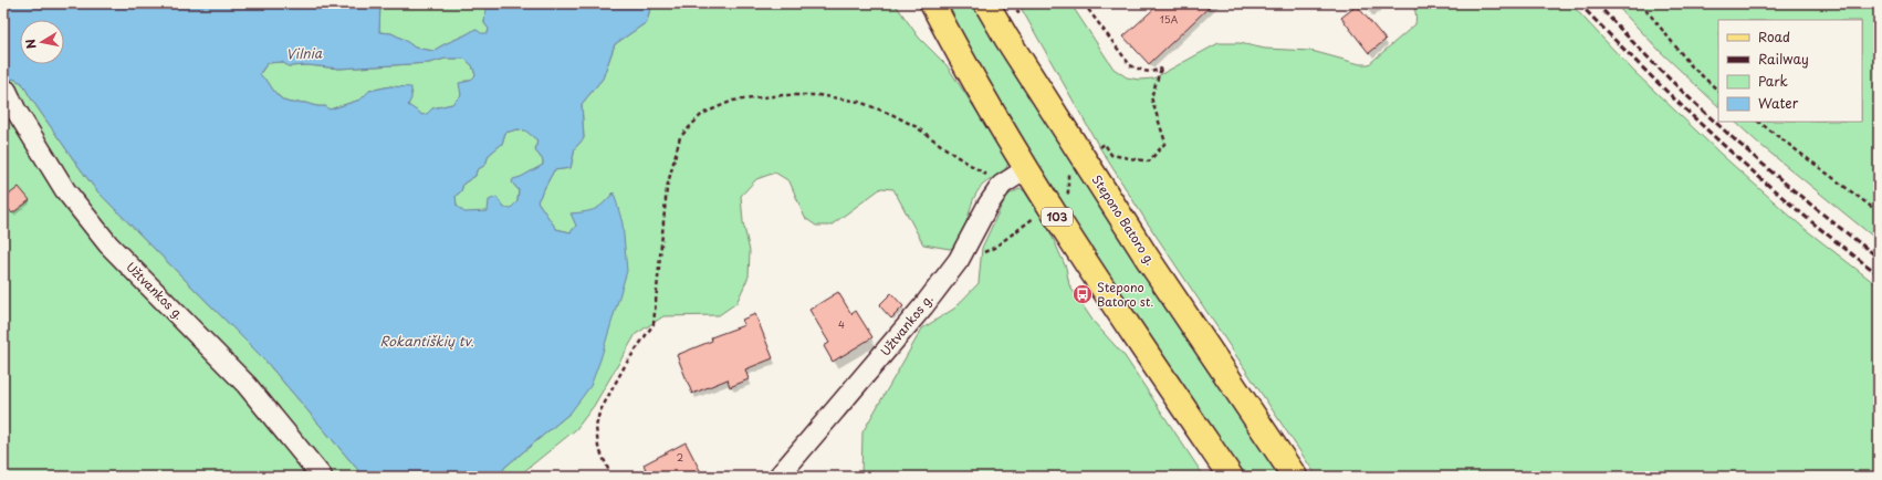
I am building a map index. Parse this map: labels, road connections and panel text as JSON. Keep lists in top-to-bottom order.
{
  "streets": {
    "main road": ["103", "Stepono Batoro g."],
    "street": ["Užtvankos g."]
  },
  "crossings": [
    ["103", "Užtvankos g."]
  ],
  "water": ["Vilnia", "Rokantiškių tv."],
  "places": {
    "bus stop": ["Stepono Batoro st."]
  },
  "house_numbers": ["15A", "4", "2"],
  "legend": [
    "Road",
    "Railway",
    "Park",
    "Water"
  ],
  "north": "left"
}
